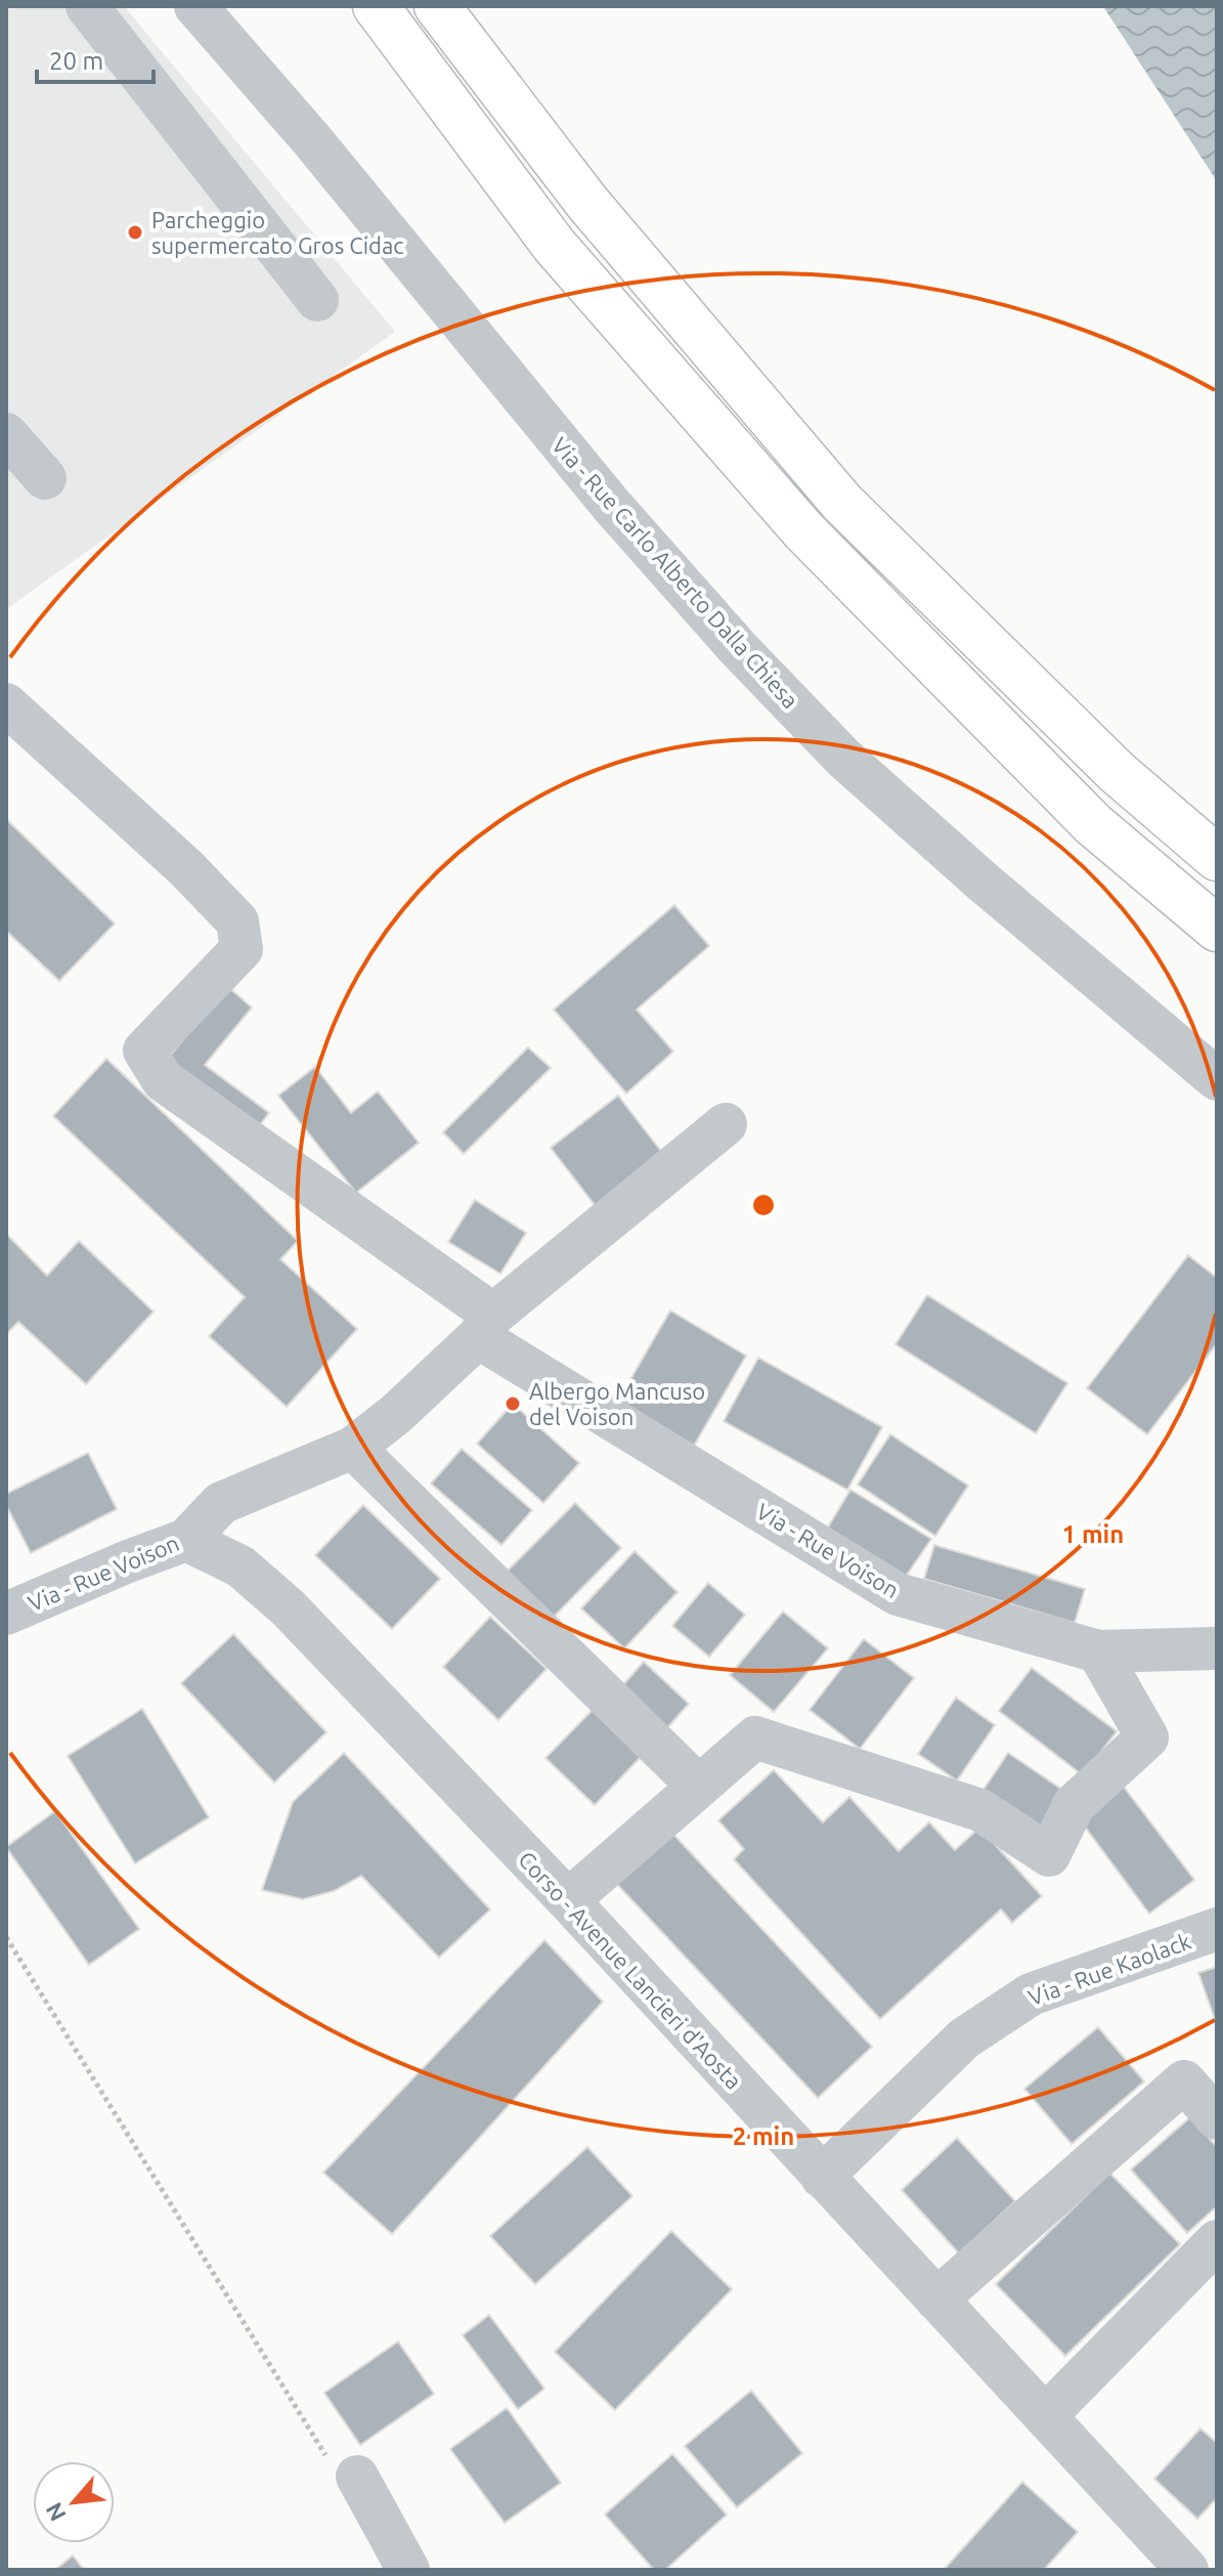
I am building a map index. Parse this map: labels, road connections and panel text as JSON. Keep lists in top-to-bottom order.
{
  "streets": {
    "street": [
      "Via - Rue Carlo Alberto Dalla Chiesa",
      "Via - Rue Voison",
      "Via - Rue Kaolack",
      "Corso - Avenue Lancieri d'Aosta"
    ]
  },
  "crossings": [
    ["Via - Rue Voison", "Corso - Avenue Lancieri d'Aosta"],
    ["Via - Rue Kaolack", "Corso - Avenue Lancieri d'Aosta"]
  ],
  "places": ["Parcheggio supermercato Gros Cidac", "Albergo Mancuso del Voison"],
  "scale_bar": "20 m",
  "north": "bottom left",
  "rings": ["1 min", "2 min"]
}
